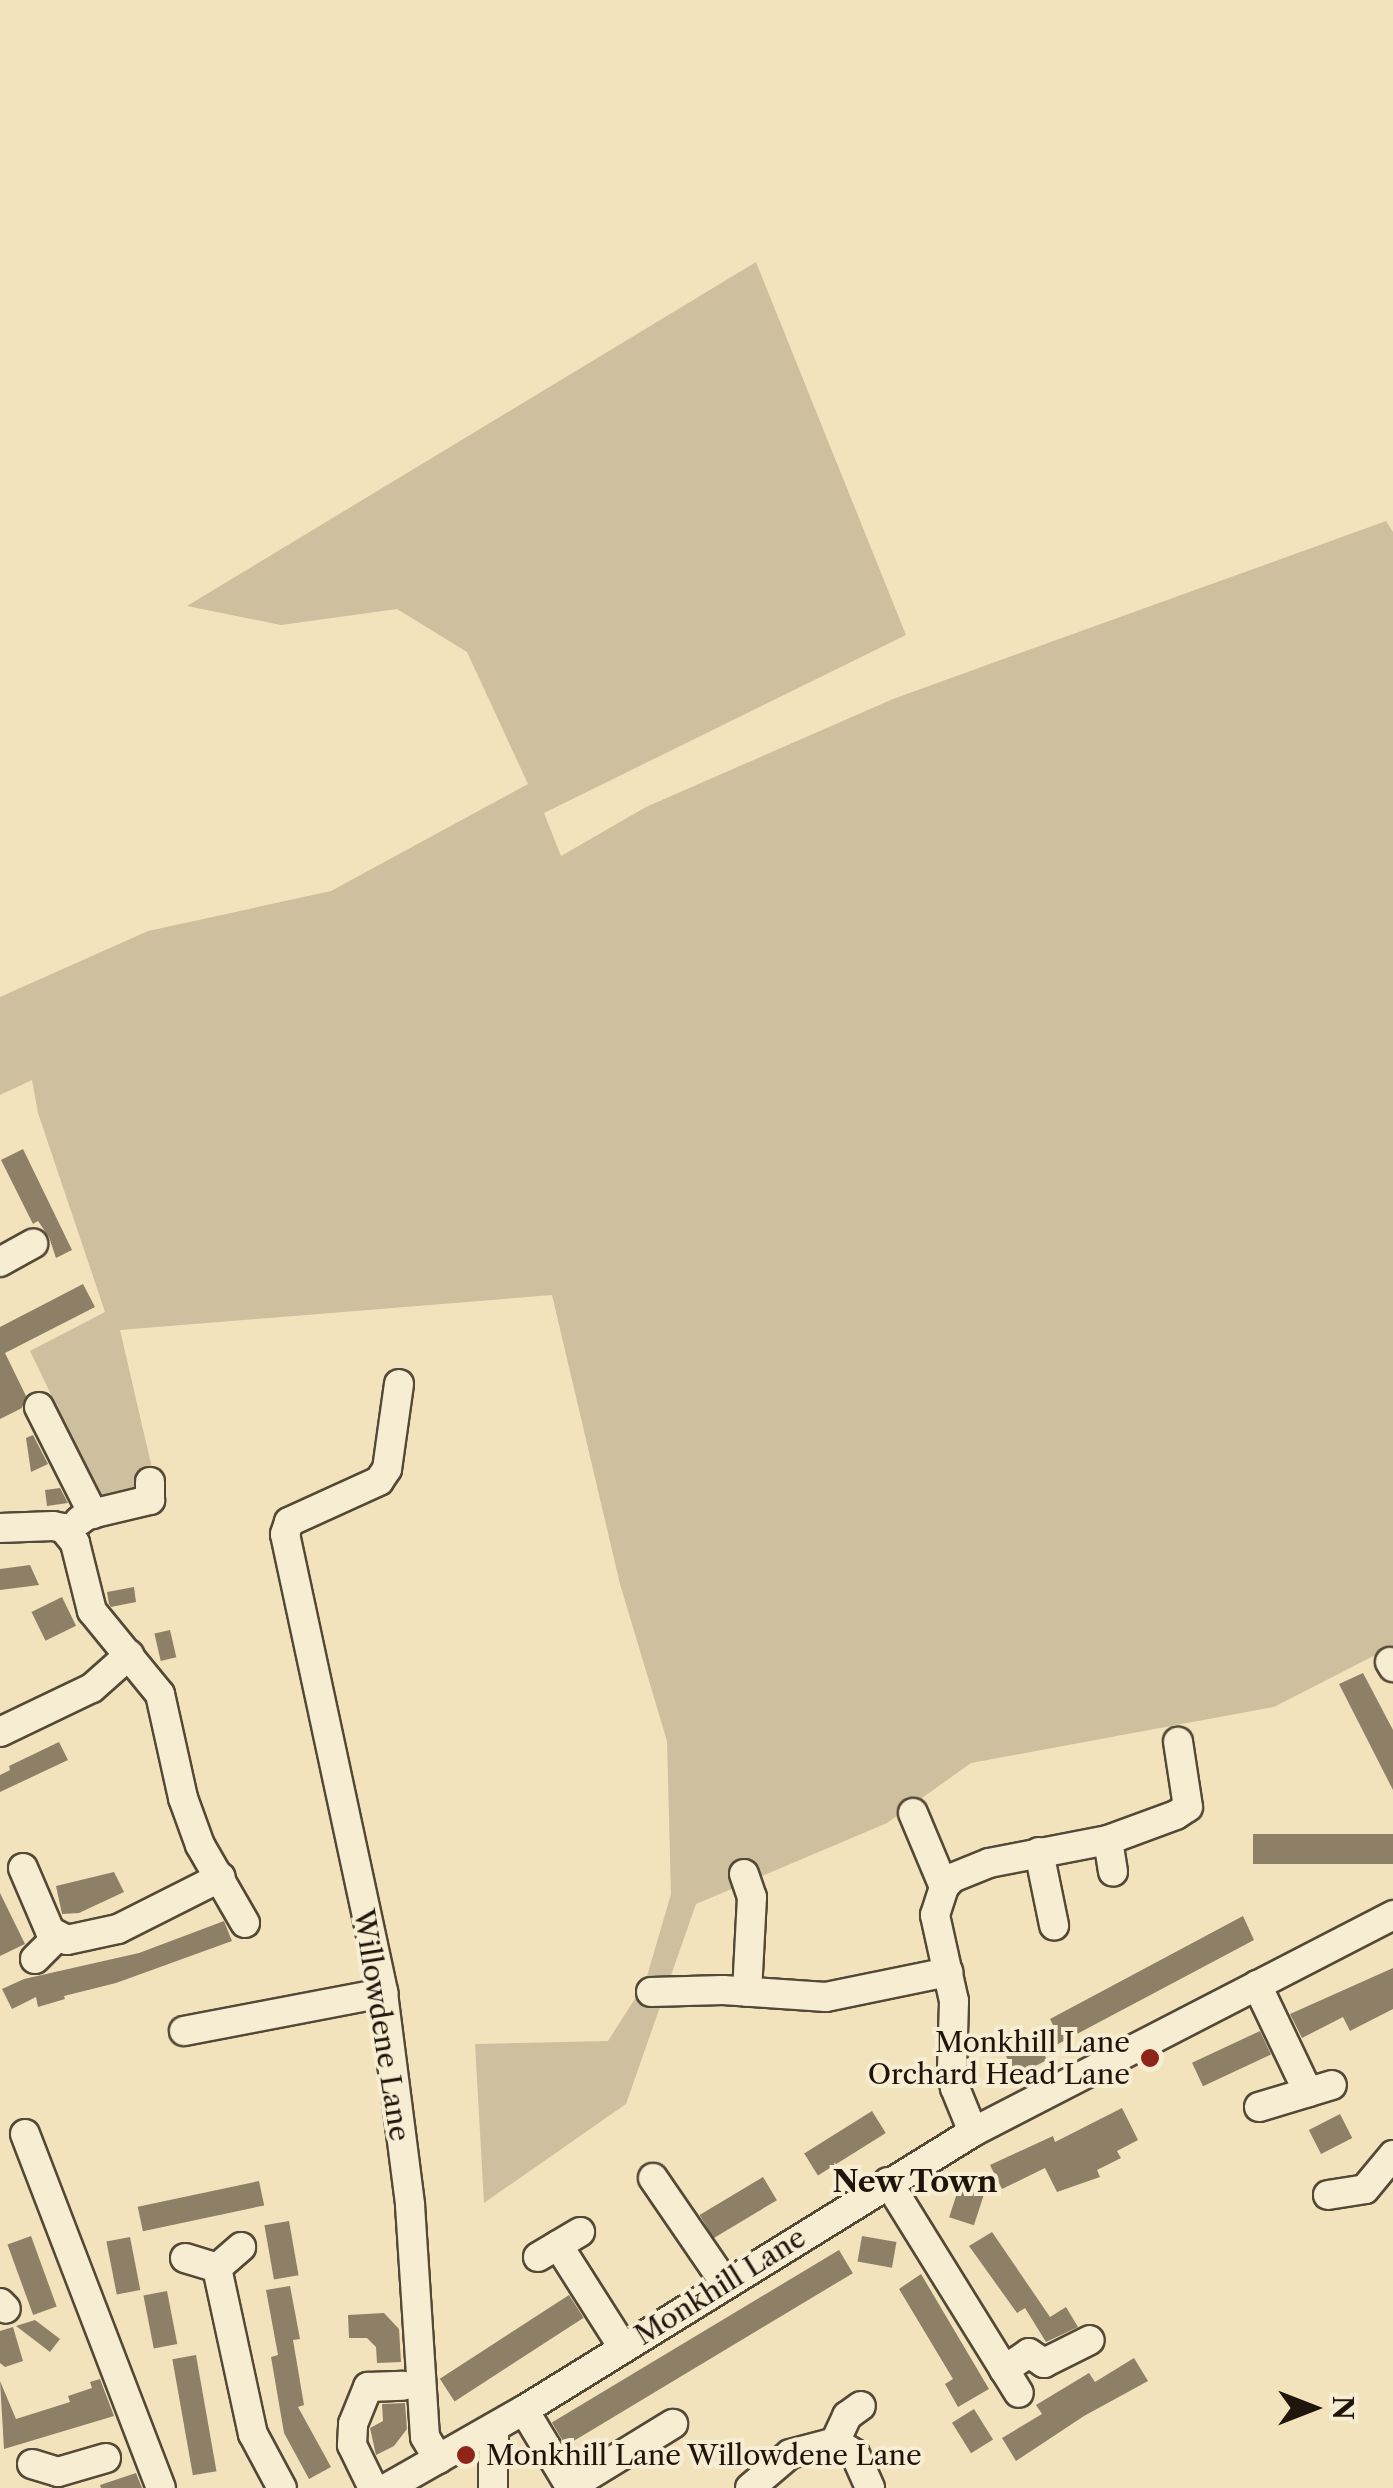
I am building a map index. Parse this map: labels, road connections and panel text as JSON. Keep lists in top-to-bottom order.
{
  "streets": {
    "street": ["Willowdene Lane", "Monkhill Lane"]
  },
  "crossings": [
    ["Willowdene Lane", "Monkhill Lane"]
  ],
  "districts": ["New Town"],
  "places": ["Monkhill Lane Orchard Head Lane", "Monkhill Lane Willowdene Lane"],
  "north": "right"
}
